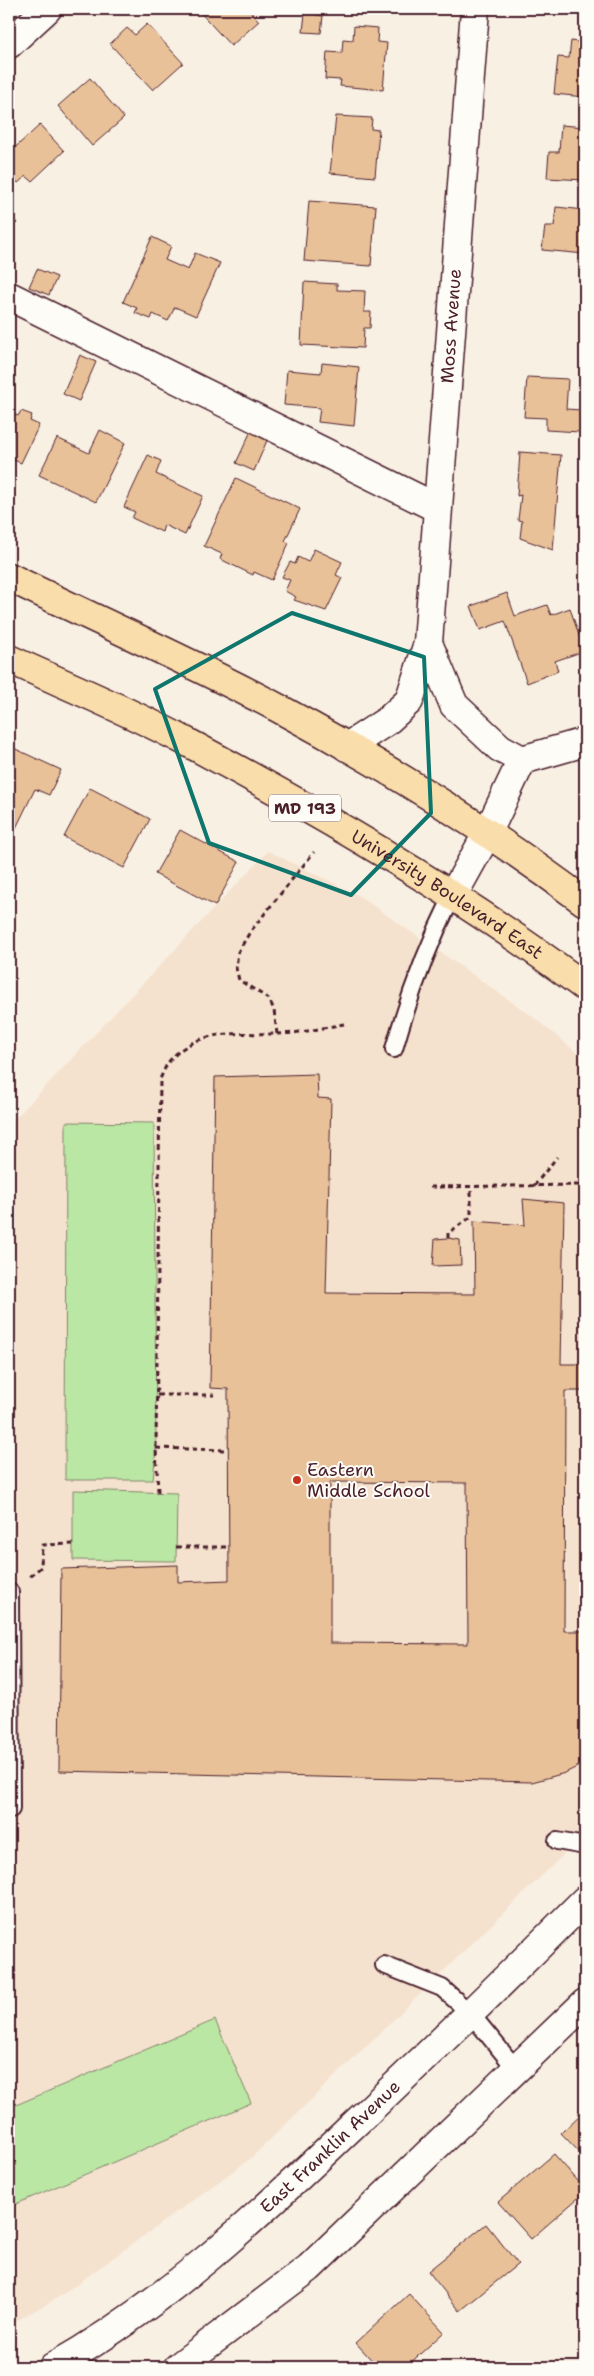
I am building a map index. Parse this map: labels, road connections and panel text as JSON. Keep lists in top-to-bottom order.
{
  "streets": {
    "main road": ["MD 193", "University Boulevard East"],
    "street": ["Moss Avenue", "East Franklin Avenue"]
  },
  "places": ["Eastern Middle School"]
}
